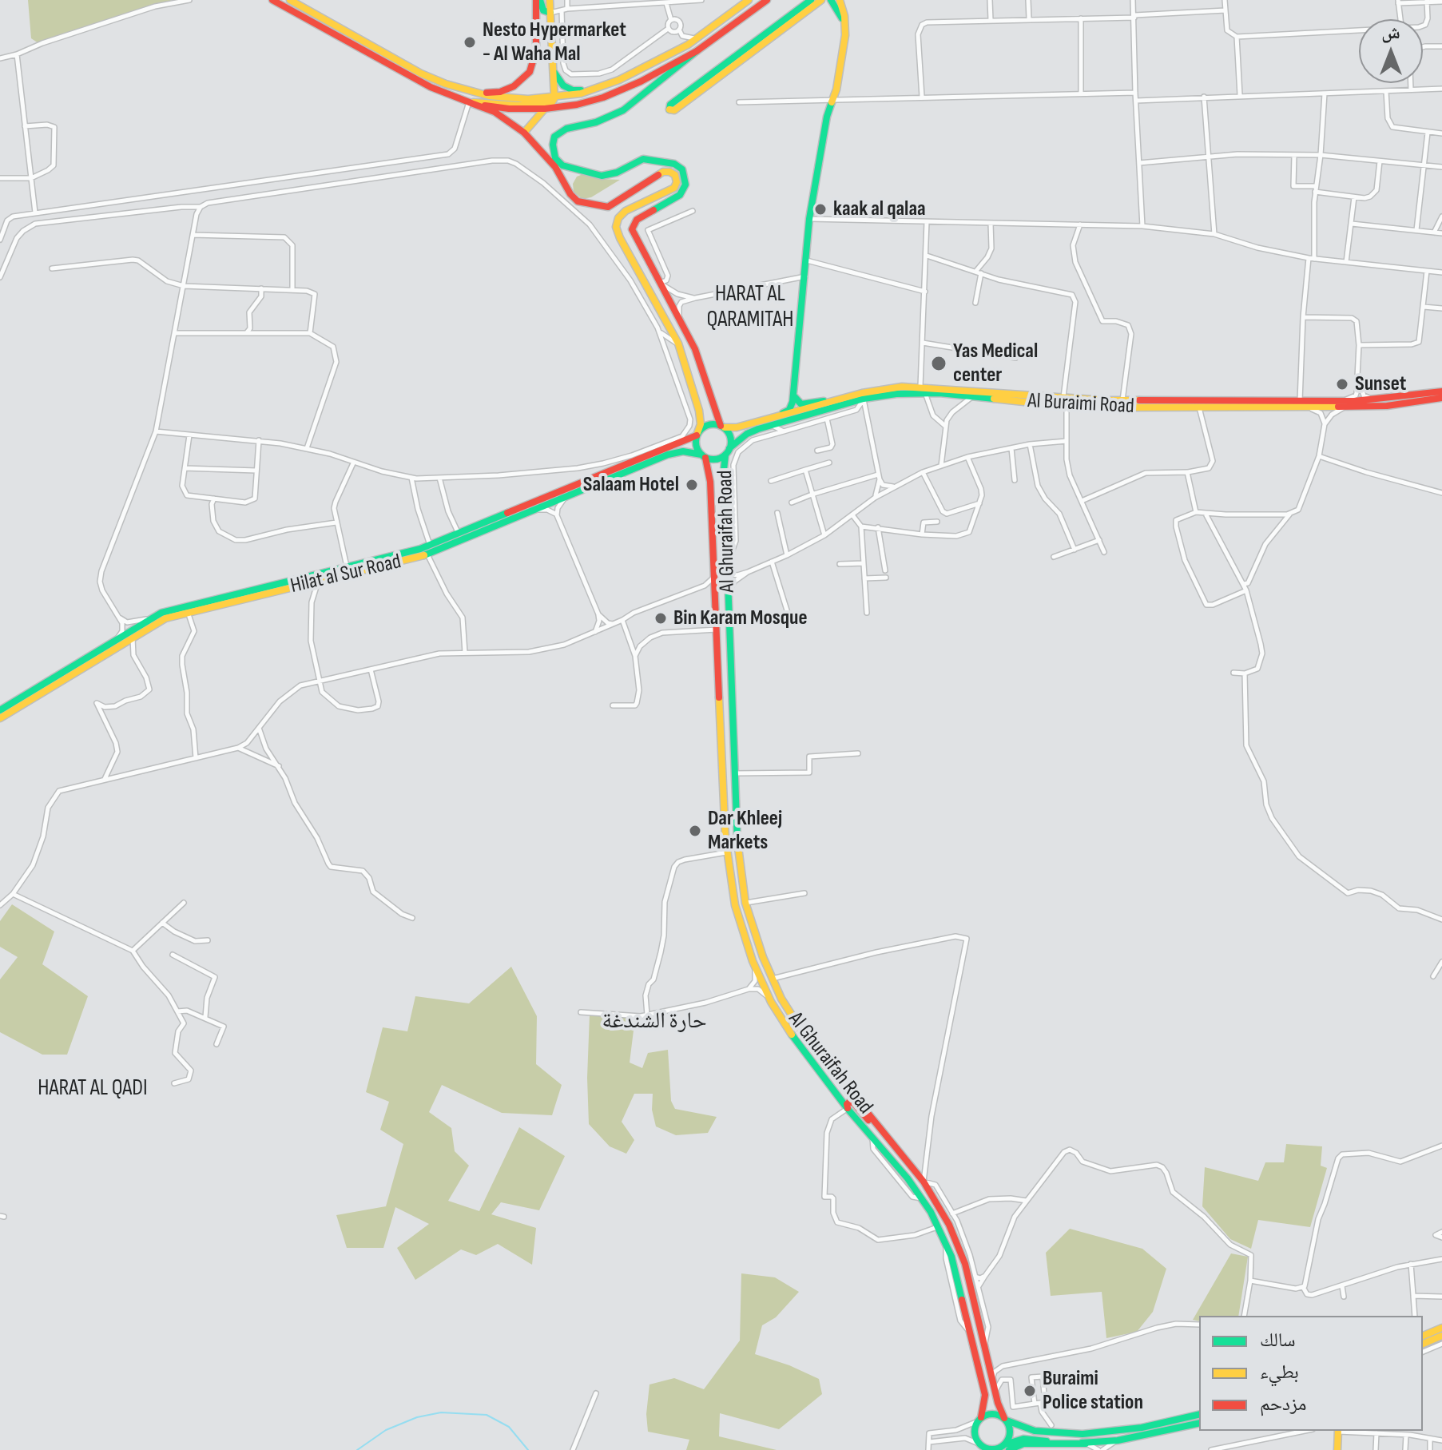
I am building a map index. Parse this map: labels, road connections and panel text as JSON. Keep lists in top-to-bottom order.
{
  "streets": {
    "main road": ["Al Buraimi Road", "Al Ghuraifah Road", "Hilat al Sur Road"]
  },
  "crossings": [
    ["Al Buraimi Road", "Al Ghuraifah Road"],
    ["Al Buraimi Road", "Hilat al Sur Road"],
    ["Al Ghuraifah Road", "Hilat al Sur Road"]
  ],
  "districts": ["HARAT AL QARAMITAH", "حارة الشندغة", "HARAT AL QADI"],
  "places": [
    "Nesto Hypermarket - Al Waha Mal",
    "kaak al qalaa",
    "Yas Medical center",
    "Sunset",
    "Salaam Hotel",
    "Bin Karam Mosque",
    "Dar Khleej Markets",
    "Buraimi Police station"
  ],
  "legend": ["سالك", "بطيء", "مزدحم"],
  "north": "top"
}
